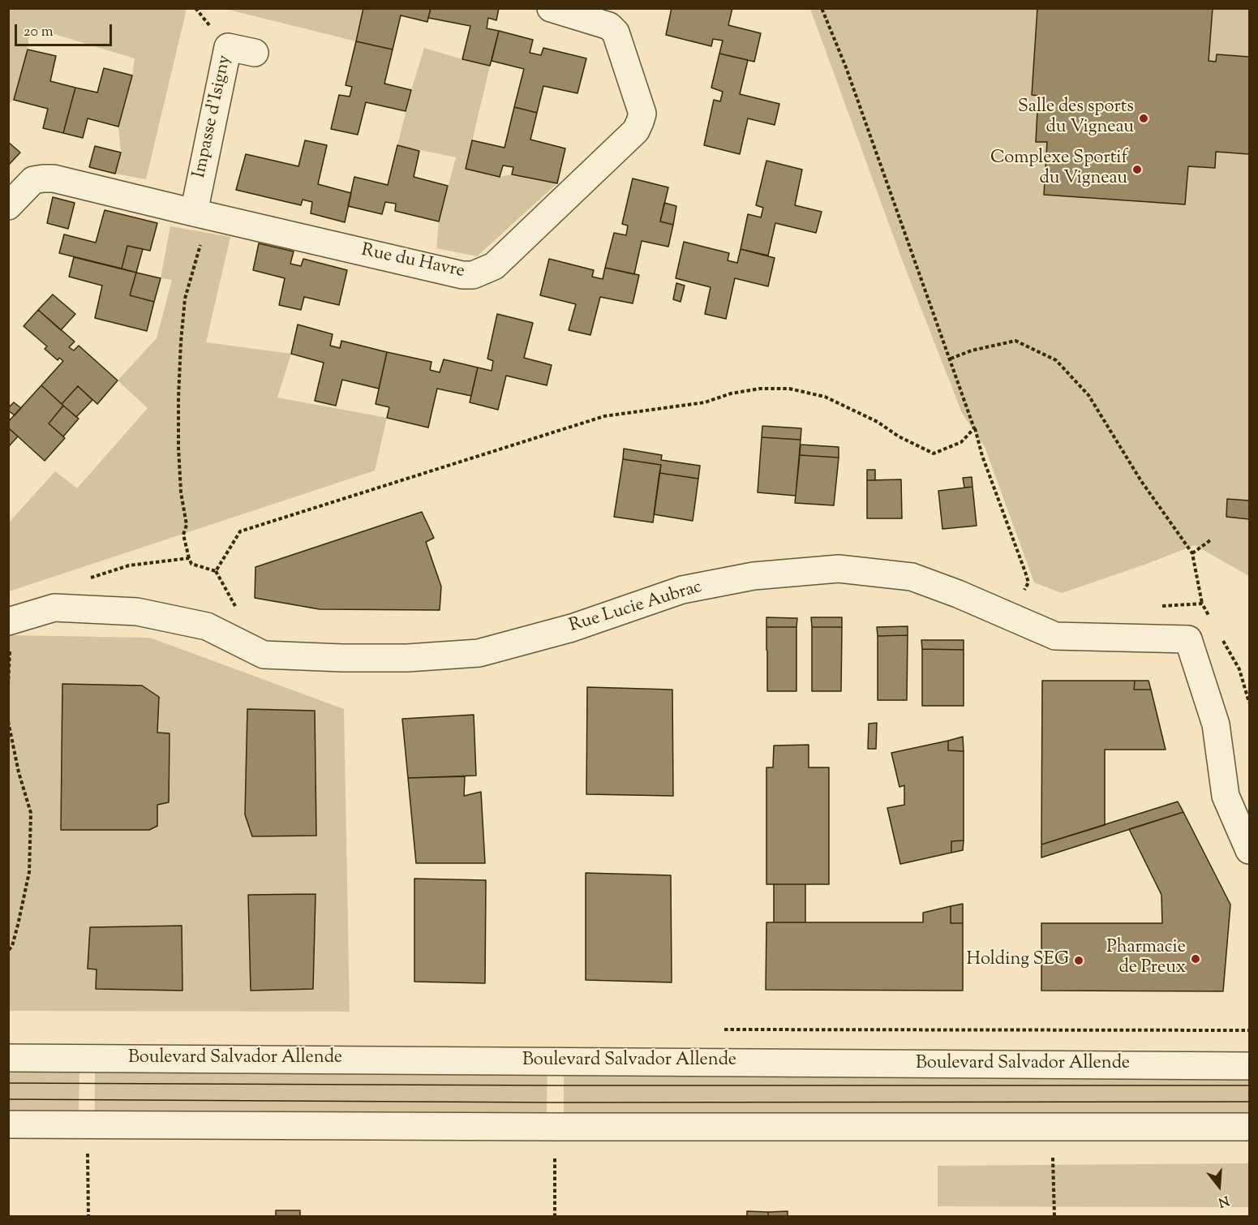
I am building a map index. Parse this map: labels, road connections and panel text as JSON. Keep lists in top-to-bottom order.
{
  "streets": {
    "street": [
      "Impasse d'Isigny",
      "Rue du Havre",
      "Rue Lucie Aubrac",
      "Boulevard Salvador Allende"
    ]
  },
  "crossings": [
    ["Impasse d'Isigny", "Rue du Havre"]
  ],
  "places": [
    "Salle des sports du Vigneau",
    "Complexe Sportif du Vigneau",
    "Pharmacie de Preux",
    "Holding SEG"
  ],
  "scale_bar": "20 m",
  "north": "bottom"
}
